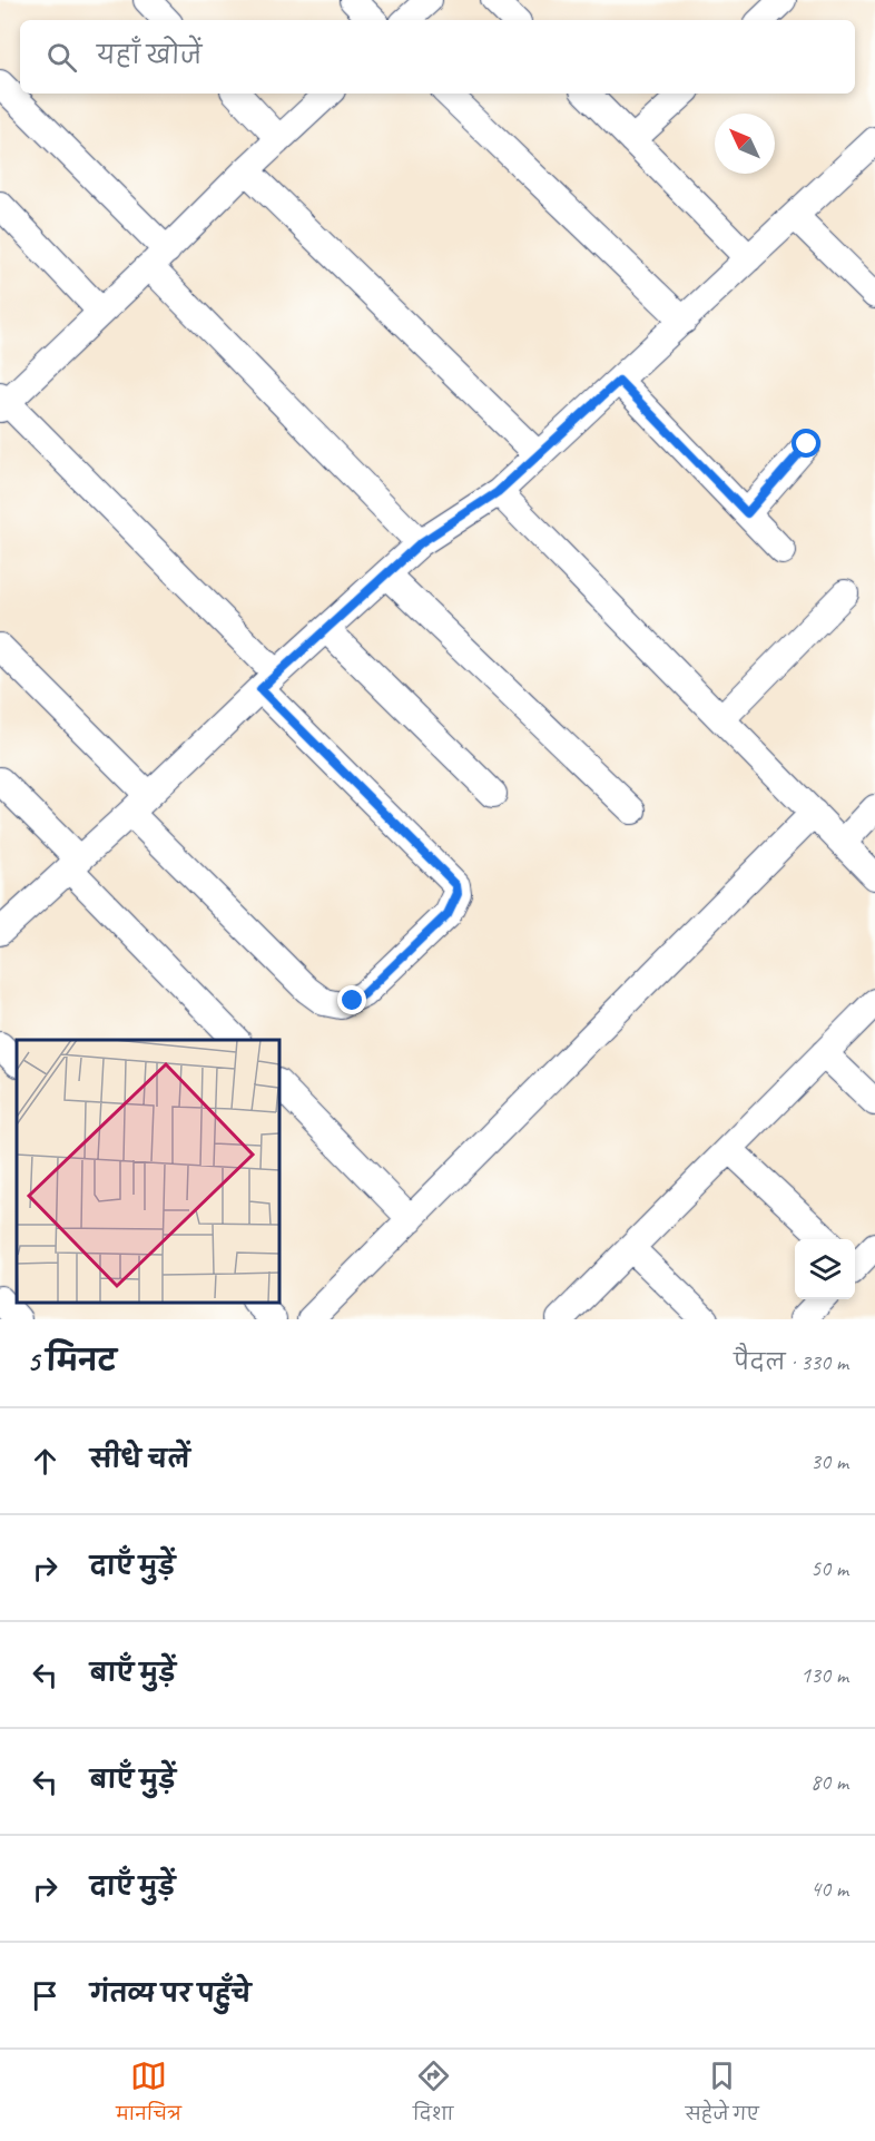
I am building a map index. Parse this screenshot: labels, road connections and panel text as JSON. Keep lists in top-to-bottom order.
{
  "north": "top left",
  "page": {
    "search": "यहाँ खोजें",
    "heading": ["5 मिनट", "पैदल · 330 m"],
    "list": [
      ["सीधे चलें", "30 m"],
      ["दाएँ मुड़ें", "50 m"],
      ["बाएँ मुड़ें", "130 m"],
      ["बाएँ मुड़ें", "80 m"],
      ["दाएँ मुड़ें", "40 m"],
      "गंतव्य पर पहुँचे"
    ],
    "nav": ["मानचित्र", "दिशा", "सहेजे गए"]
  }
}
